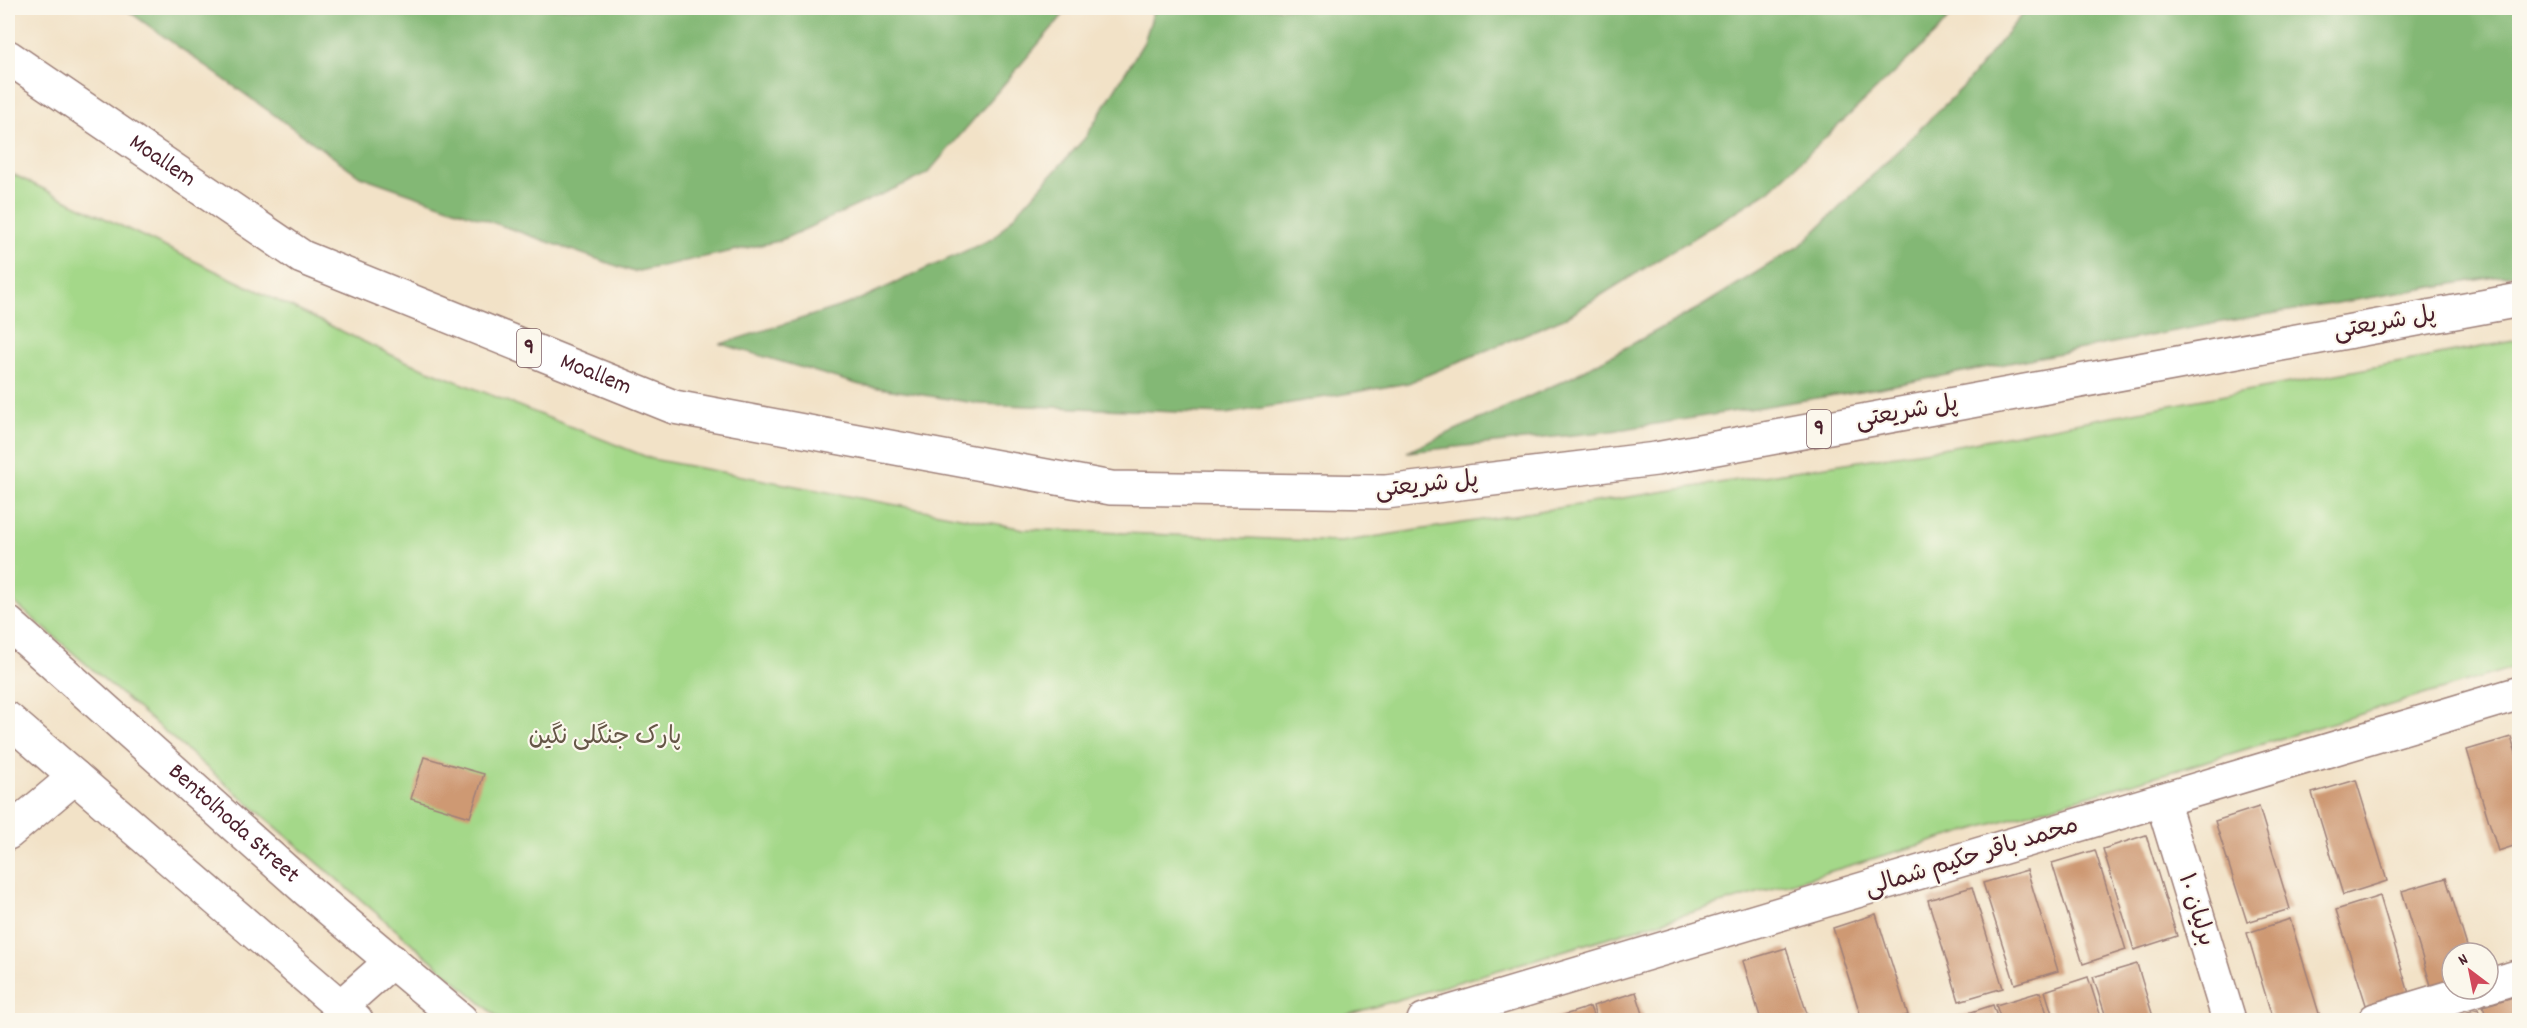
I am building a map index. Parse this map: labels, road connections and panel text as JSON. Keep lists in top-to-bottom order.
{
  "streets": {
    "main road": [
      "پل شریعتی",
      "9",
      "Bentolhoda Street",
      "محمد باقر حکیم شمالی",
      "برلیان ۱۰"
    ]
  },
  "crossings": [
    ["محمد باقر حکیم شمالی", "برلیان ۱۰"]
  ],
  "parks": ["پارک جنگلی نگین"],
  "north": "top left"
}
